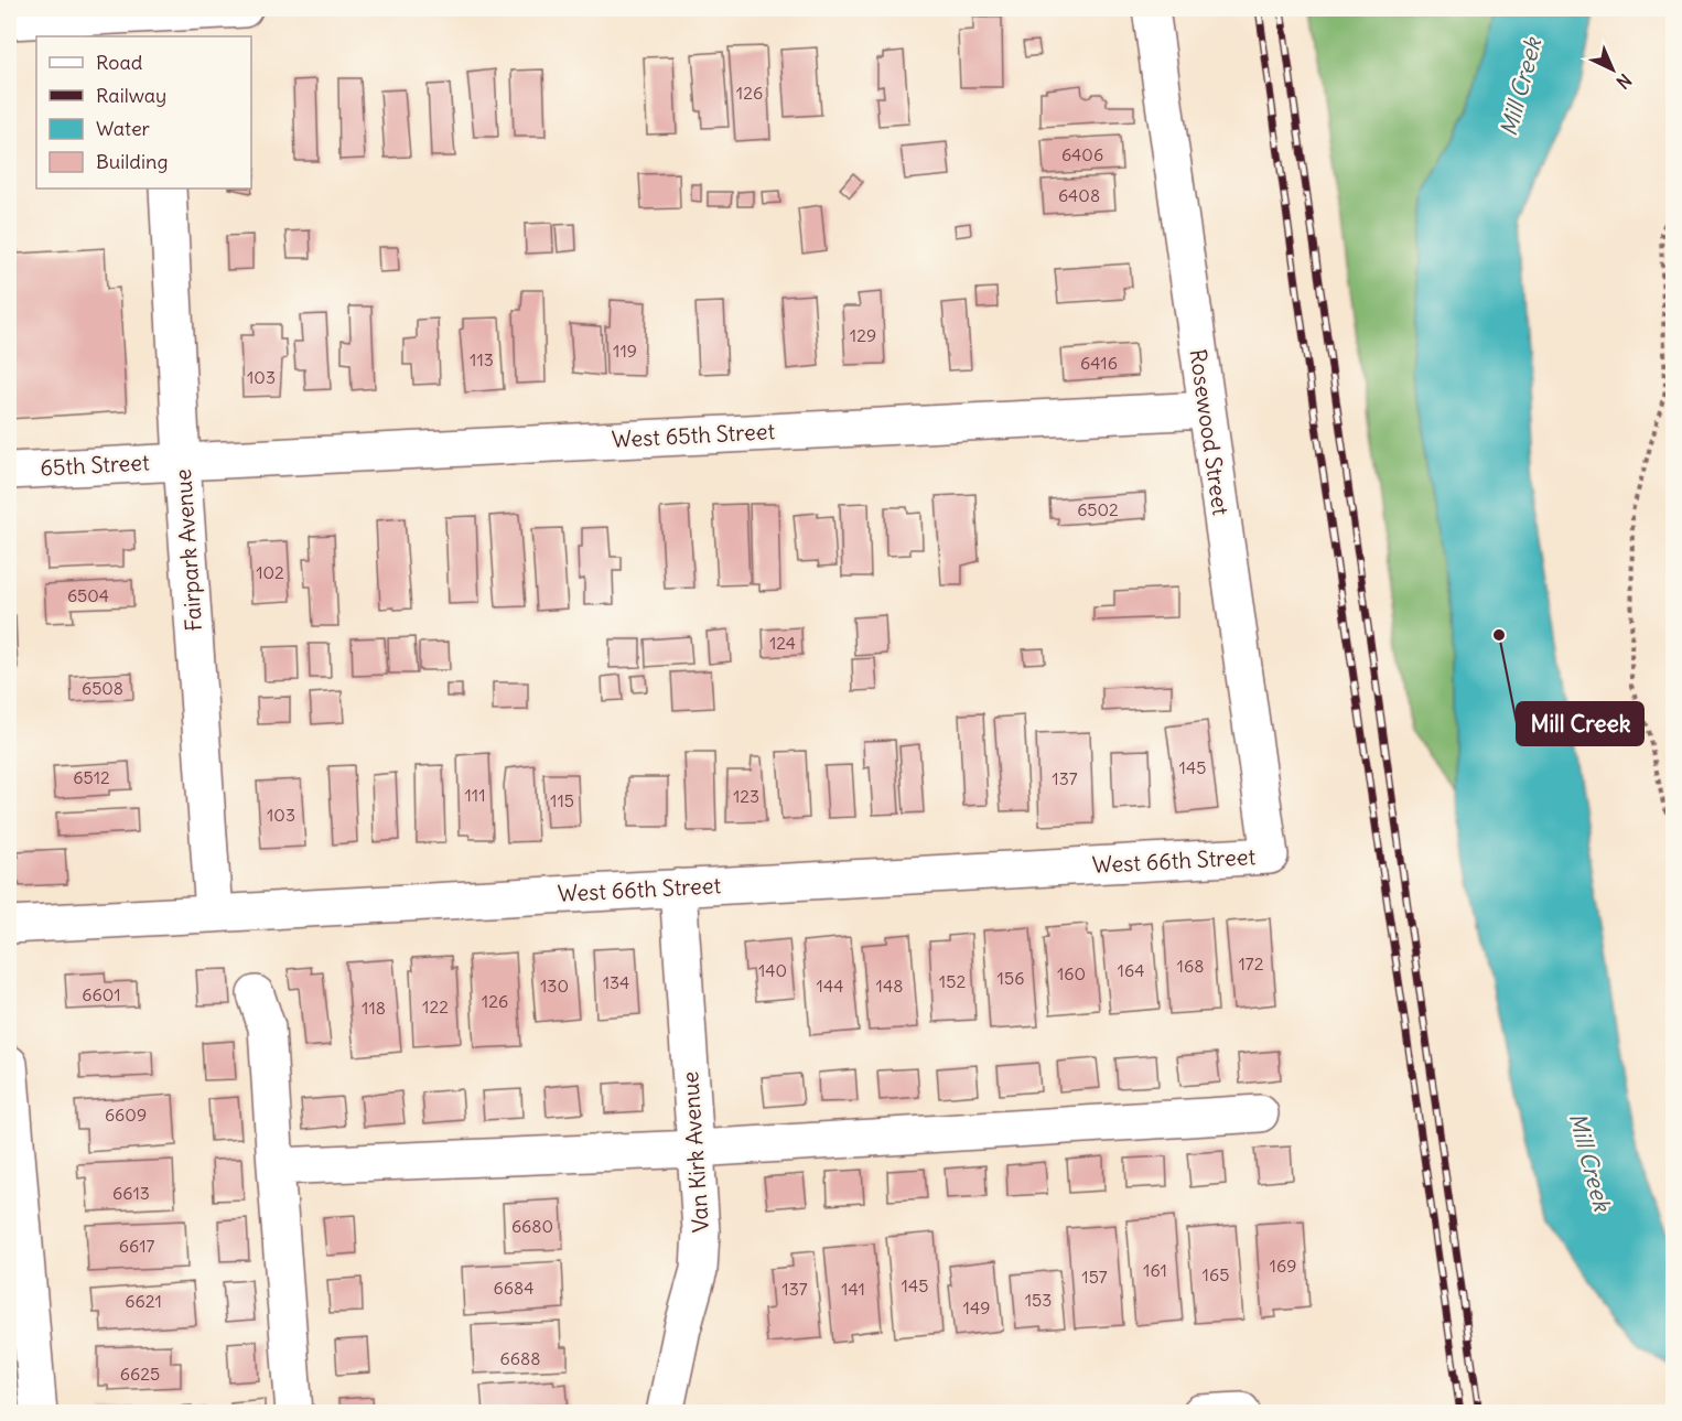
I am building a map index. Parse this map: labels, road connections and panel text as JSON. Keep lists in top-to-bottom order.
{
  "streets": {
    "street": [
      "Rosewood Street",
      "West 65th Street",
      "65th Street",
      "Fairpark Avenue",
      "West 66th Street",
      "Van Kirk Avenue"
    ]
  },
  "crossings": [
    ["Rosewood Street", "West 65th Street"],
    ["Rosewood Street", "West 66th Street"],
    ["West 65th Street", "65th Street"],
    ["West 65th Street", "Fairpark Avenue"],
    ["65th Street", "Fairpark Avenue"],
    ["Fairpark Avenue", "West 66th Street"],
    ["West 66th Street", "Van Kirk Avenue"]
  ],
  "water": ["Mill Creek"],
  "places": ["Mill Creek"],
  "house_numbers": [
    "126",
    "6406",
    "6408",
    "129",
    "119",
    "113",
    "6416",
    "103",
    "6502",
    "102",
    "6504",
    "124",
    "6508",
    "145",
    "6512",
    "137",
    "111",
    "123",
    "115",
    "103",
    "172",
    "168",
    "140",
    "164",
    "160",
    "156",
    "152",
    "134",
    "130",
    "144",
    "148",
    "6601",
    "126",
    "122",
    "118",
    "6609",
    "6613",
    "6680",
    "6617",
    "169",
    "161",
    "165",
    "157",
    "145",
    "6684",
    "137",
    "141",
    "153",
    "6621",
    "149",
    "6688",
    "6625"
  ],
  "legend": [
    "Road",
    "Railway",
    "Water",
    "Building"
  ],
  "north": "bottom right"
}
